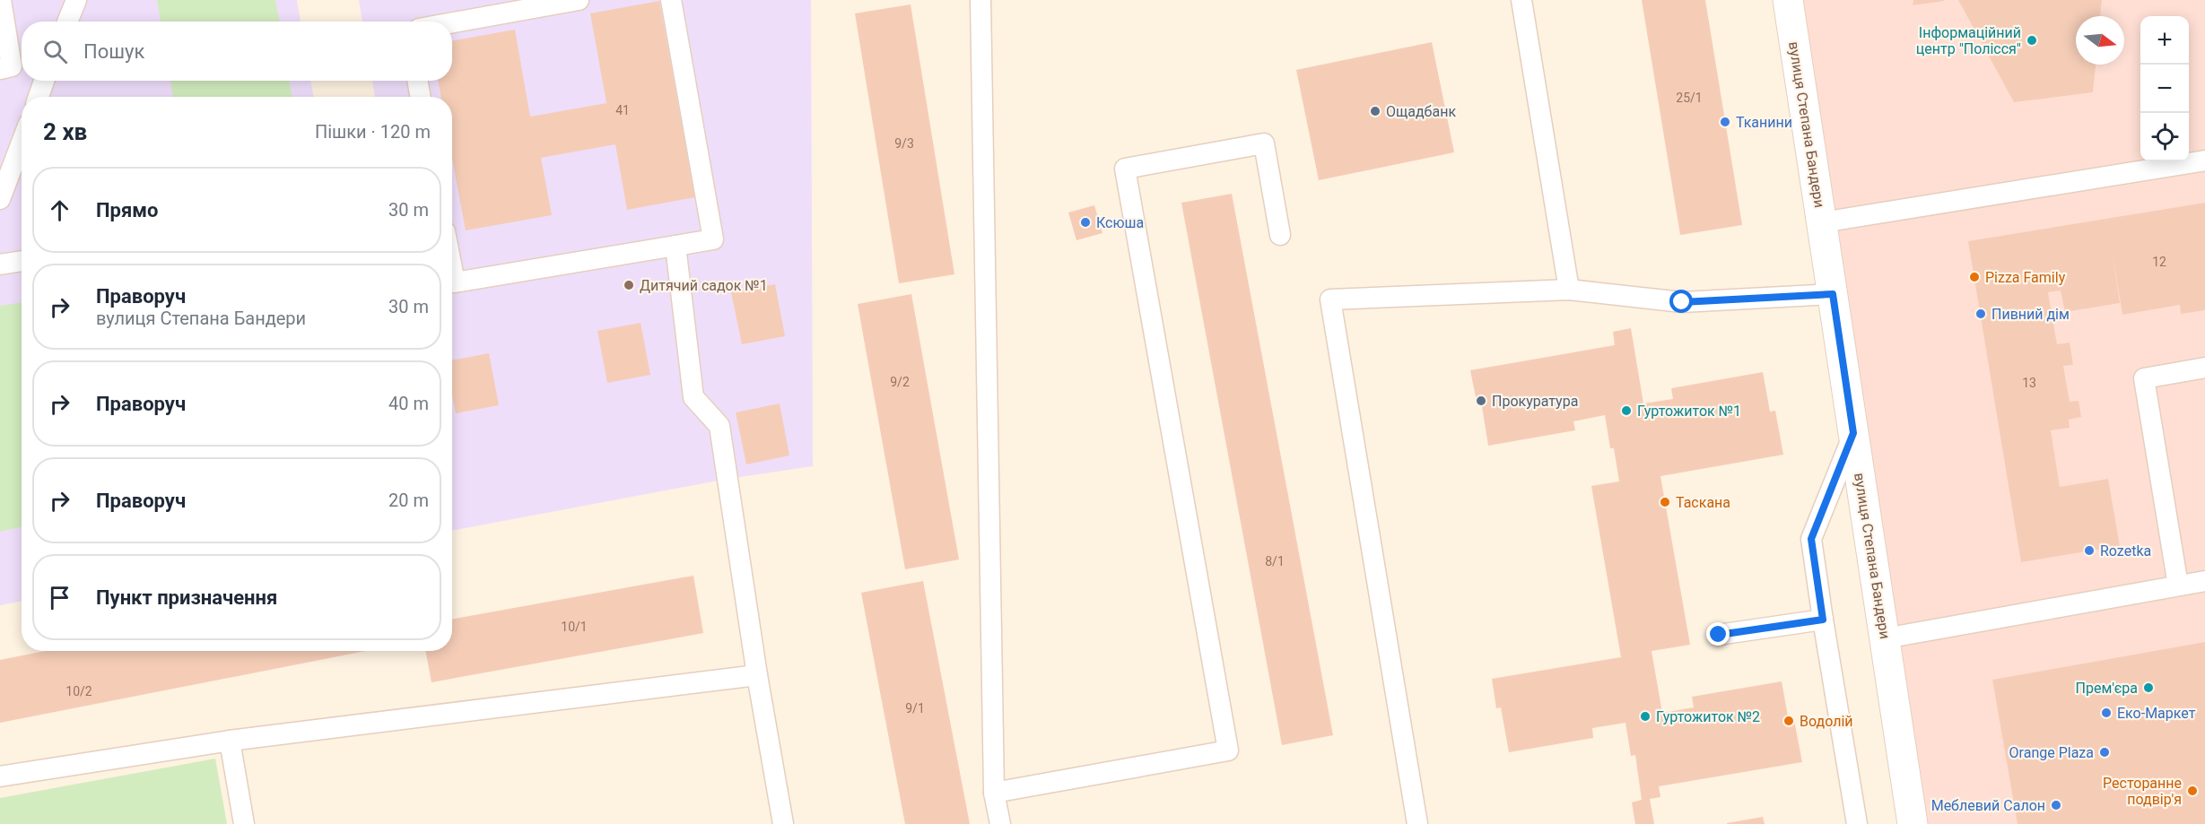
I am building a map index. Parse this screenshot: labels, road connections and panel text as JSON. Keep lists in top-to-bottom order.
{
  "streets": {
    "street": ["вулиця Степана Бандери"]
  },
  "places": [
    "Інформаційний центр \"Полісся\"",
    "Ощадбанк",
    "Тканини",
    "Ксюша",
    "Pizza Family",
    "Дитячий садок №1",
    "Пивний дім",
    "Прокуратура",
    "Гуртожиток №1",
    "Таскана",
    "Rozetka",
    "Прем'єра",
    "Еко-Маркет",
    "Гуртожиток №2",
    "Водолій",
    "Orange Plaza",
    "Ресторанне подвір'я",
    "Меблевий Салон"
  ],
  "house_numbers": [
    "25/1",
    "41",
    "9/3",
    "12",
    "9/2",
    "13",
    "8/1",
    "10/1",
    "10/2",
    "9/1"
  ],
  "north": "right",
  "page": {
    "map_buttons": ["+", "−"],
    "search": "Пошук",
    "heading": ["2 хв", "Пішки · 120 m"],
    "list": [
      ["Прямо", "30 m"],
      ["Праворуч", "вулиця Степана Бандери", "30 m"],
      ["Праворуч", "40 m"],
      ["Праворуч", "20 m"],
      "Пункт призначення"
    ]
  }
}
